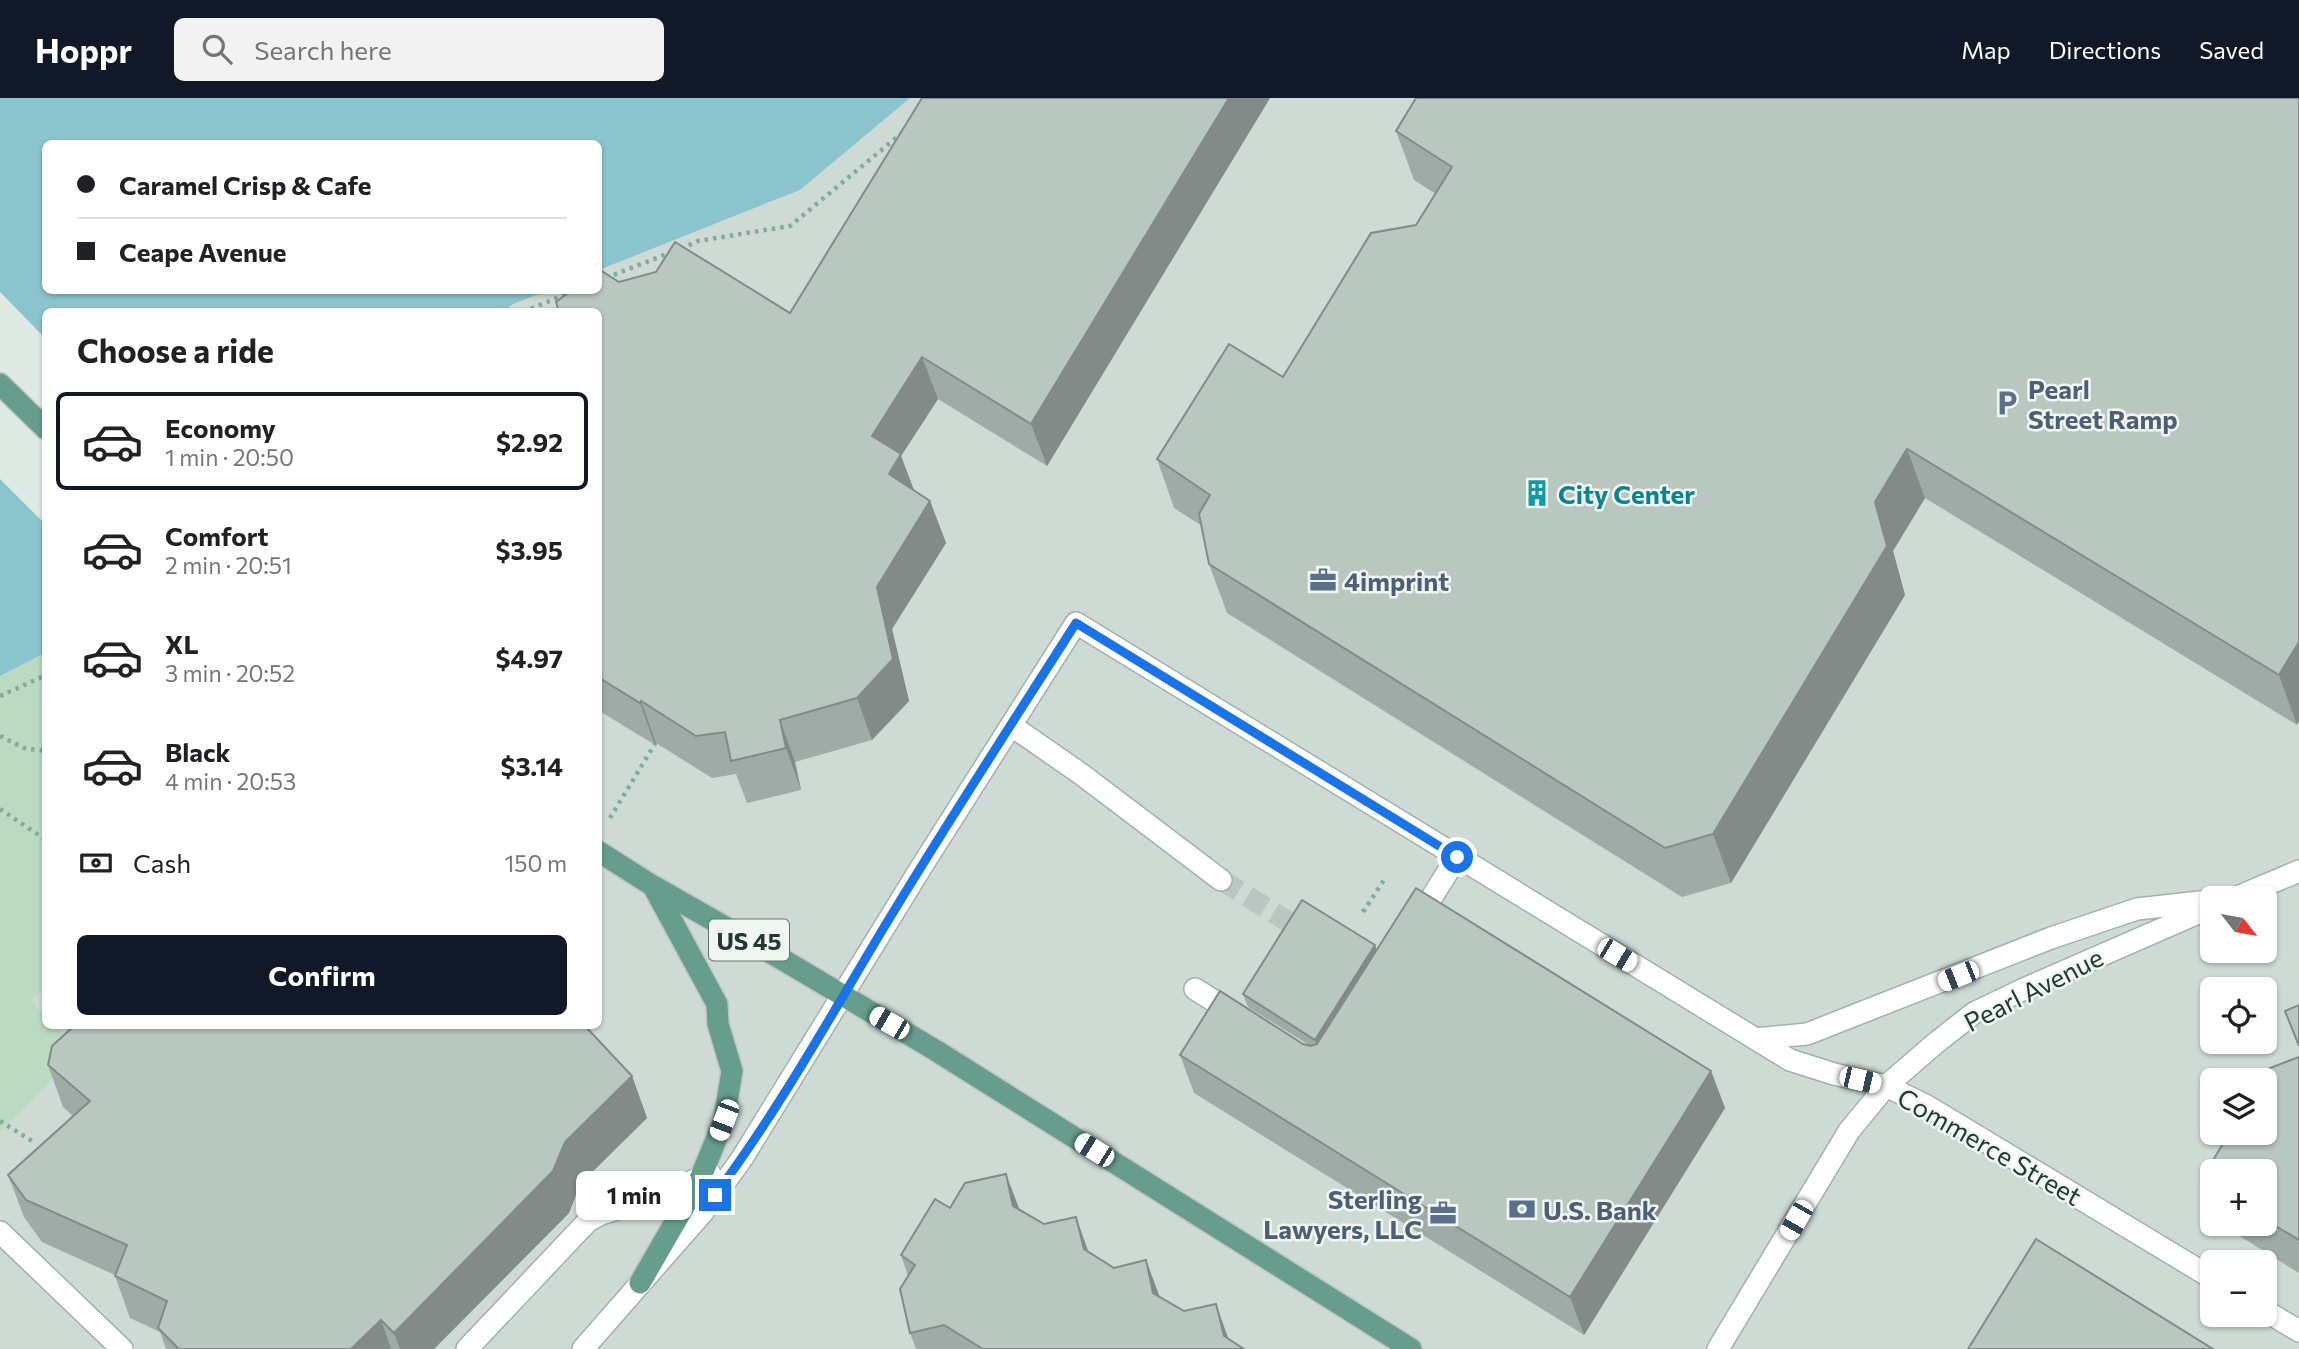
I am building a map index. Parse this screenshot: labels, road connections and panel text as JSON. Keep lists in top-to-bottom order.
{
  "streets": {
    "main road": ["US 45"],
    "street": ["Pearl Avenue", "Commerce Street"]
  },
  "crossings": [
    ["Pearl Avenue", "Commerce Street"]
  ],
  "places": {
    "parking": ["Pearl Street Ramp"],
    "building": ["City Center"],
    "office": ["4imprint", "Sterling Lawyers, LLC"],
    "bank": ["U.S. Bank"]
  },
  "north": "bottom right",
  "page": {
    "header": "Hoppr",
    "search": "Search here",
    "nav": ["Map", "Directions", "Saved"],
    "banner": ["Caramel Crisp & Cafe", "Ceape Avenue"],
    "heading": "Choose a ride",
    "list": [
      {
        "name": "Economy",
        "note": "1 min · 20:50",
        "value": "$2.92"
      },
      {
        "name": "Comfort",
        "note": "2 min · 20:51",
        "value": "$3.95"
      },
      {
        "name": "XL",
        "note": "3 min · 20:52",
        "value": "$4.97"
      },
      {
        "name": "Black",
        "note": "4 min · 20:53",
        "value": "$3.14"
      }
    ],
    "pay": ["Cash", "150 m"],
    "map_buttons": ["+", "−"],
    "buttons": "Confirm",
    "bubble": "1 min"
  }
}
